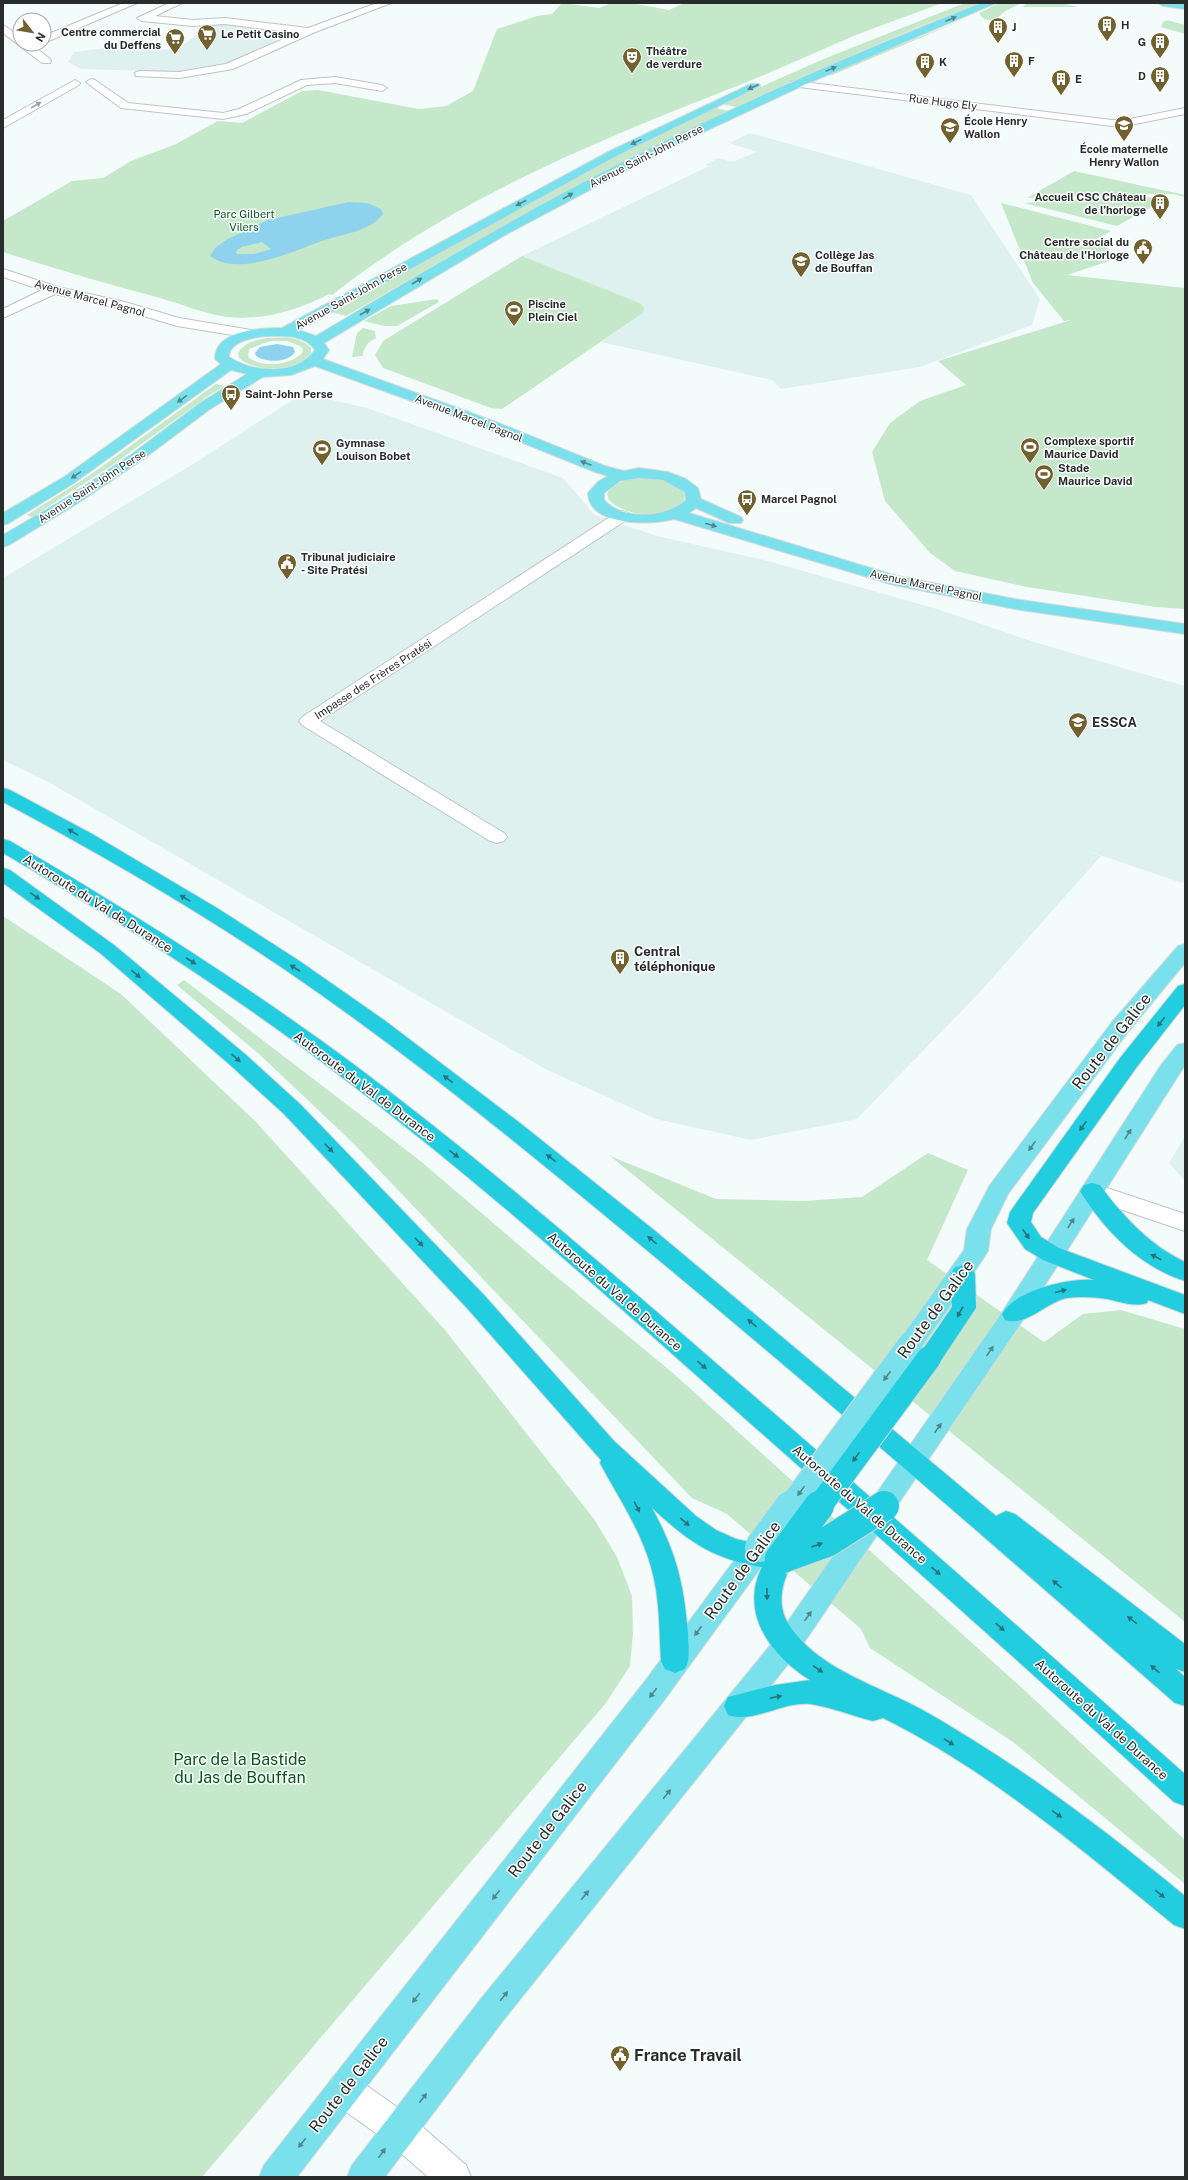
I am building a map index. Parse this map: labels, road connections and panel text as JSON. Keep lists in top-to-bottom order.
{
  "streets": {
    "highway": ["Autoroute du Val de Durance"],
    "main road": ["Avenue Saint-John Perse", "Avenue Marcel Pagnol", "Route de Galice"],
    "street": ["Rue Hugo Ely", "Impasse des Frères Pratési"]
  },
  "crossings": [
    ["Rue Hugo Ely", "Avenue Saint-John Perse"]
  ],
  "parks": ["Parc Gilbert Vilers", "Parc de la Bastide du Jas de Bouffan"],
  "places": {
    "building": [
      "H",
      "J",
      "G",
      "F",
      "K",
      "D",
      "E",
      "Accueil CSC Château de l’horloge",
      "Central téléphonique"
    ],
    "supermarket": ["Le Petit Casino", "Centre commercial du Deffens"],
    "theatre": ["Théâtre de verdure"],
    "school or university": [
      "École maternelle Henry Wallon",
      "École Henry Wallon",
      "Collège Jas de Bouffan",
      "ESSCA"
    ],
    "public building": ["Centre social du Château de l'Horloge", "Tribunal judiciaire - Site Pratési", "France Travail"],
    "sports": [
      "Piscine Plein Ciel",
      "Complexe sportif Maurice David",
      "Gymnase Louison Bobet",
      "Stade Maurice David"
    ],
    "bus stop": ["Saint-John Perse", "Marcel Pagnol"]
  },
  "north": "bottom right"
}
